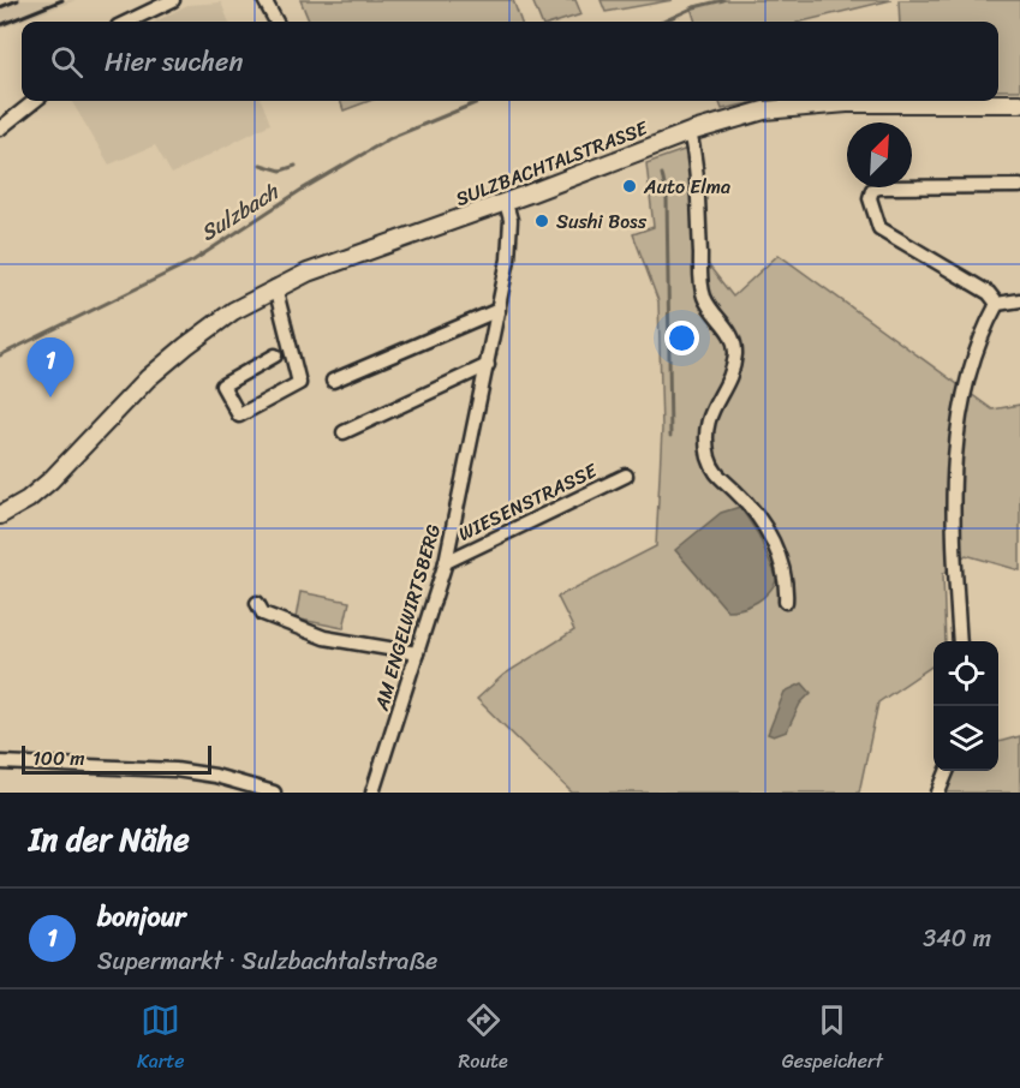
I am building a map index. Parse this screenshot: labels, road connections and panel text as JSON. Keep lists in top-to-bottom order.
{
  "streets": {
    "main road": ["SULZBACHTALSTRASSE"],
    "street": ["WIESENSTRASSE", "AM ENGELWIRTSBERG"]
  },
  "crossings": [
    ["SULZBACHTALSTRASSE", "AM ENGELWIRTSBERG"],
    ["WIESENSTRASSE", "AM ENGELWIRTSBERG"]
  ],
  "water": ["Sulzbach"],
  "places": ["Auto Elma", "Sushi Boss"],
  "scale_bar": "100 m",
  "north": "top right",
  "page": {
    "search": "Hier suchen",
    "pins": "1",
    "scale": "100 m",
    "heading": "In der Nähe",
    "list": [
      {
        "mark": "1",
        "name": "bonjour",
        "note": "Supermarkt · Sulzbachtalstraße",
        "value": "340 m"
      }
    ],
    "nav": ["Karte", "Route", "Gespeichert"]
  }
}
